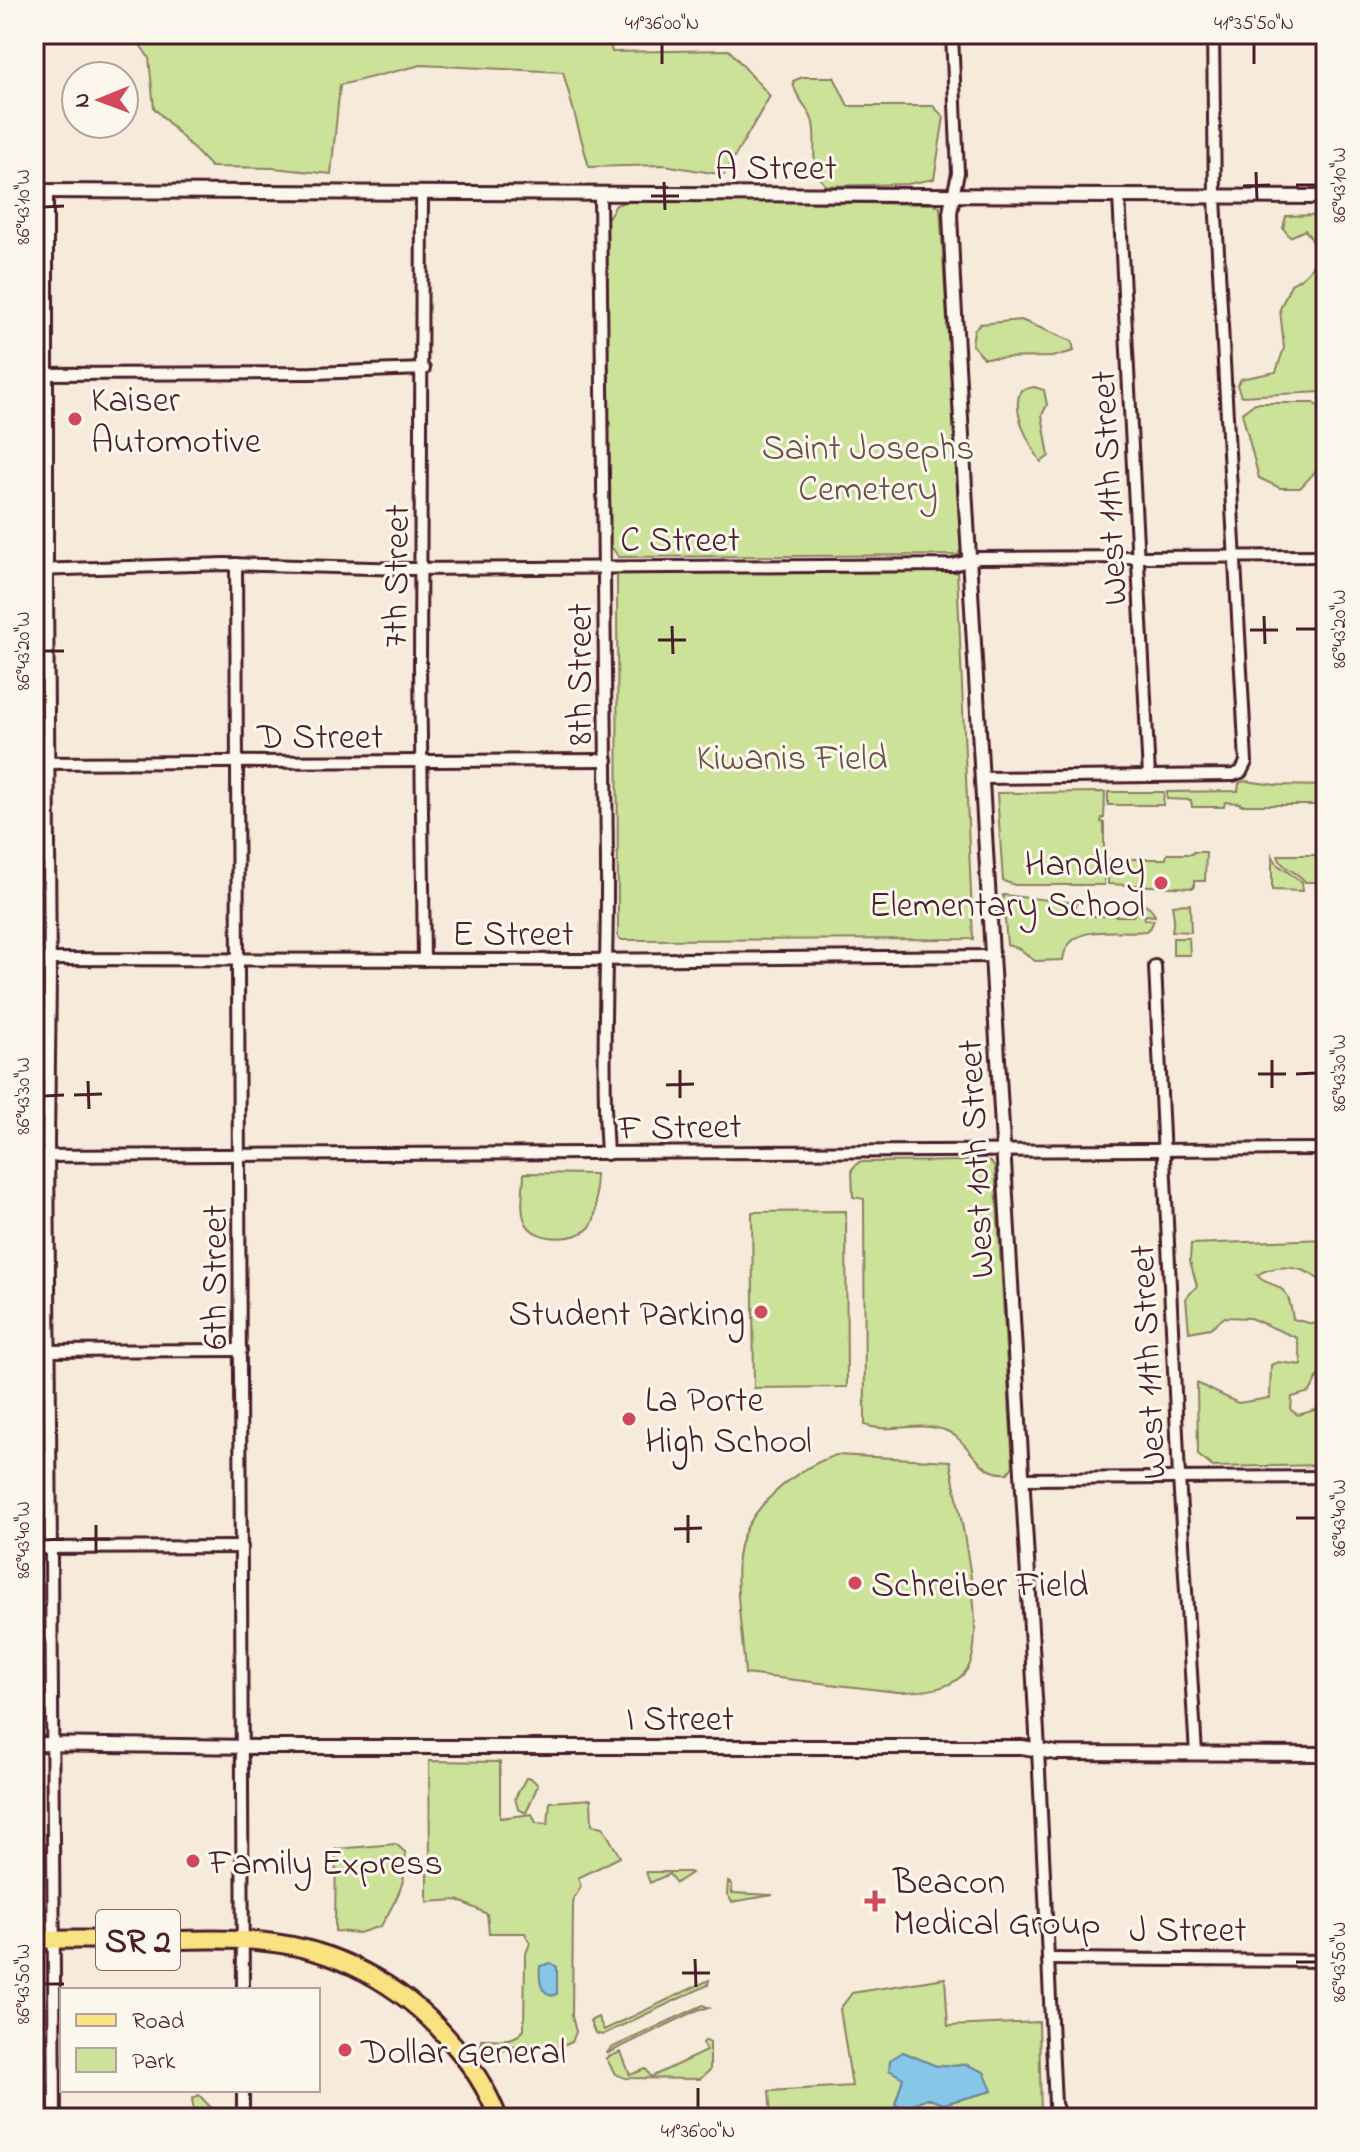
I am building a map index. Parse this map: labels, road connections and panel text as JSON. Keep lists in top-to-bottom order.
{
  "streets": {
    "main road": ["SR 2"],
    "street": [
      "A Street",
      "West 11th Street",
      "C Street",
      "7th Street",
      "8th Street",
      "D Street",
      "E Street",
      "F Street",
      "West 10th Street",
      "6th Street",
      "I Street",
      "J Street"
    ]
  },
  "crossings": [
    ["A Street", "West 11th Street"],
    ["A Street", "7th Street"],
    ["A Street", "8th Street"],
    ["A Street", "West 10th Street"],
    ["West 11th Street", "C Street"],
    ["West 11th Street", "F Street"],
    ["West 11th Street", "I Street"],
    ["C Street", "7th Street"],
    ["C Street", "8th Street"],
    ["C Street", "West 10th Street"],
    ["C Street", "6th Street"],
    ["7th Street", "D Street"],
    ["7th Street", "E Street"],
    ["8th Street", "D Street"],
    ["8th Street", "E Street"],
    ["8th Street", "F Street"],
    ["D Street", "6th Street"],
    ["E Street", "West 10th Street"],
    ["E Street", "6th Street"],
    ["F Street", "West 10th Street"],
    ["F Street", "6th Street"],
    ["West 10th Street", "I Street"],
    ["West 10th Street", "J Street"],
    ["6th Street", "I Street"],
    ["6th Street", "SR 2"]
  ],
  "parks": ["Saint Josephs Cemetery", "Kiwanis Field"],
  "places": {
    "other": [
      "Kaiser Automotive",
      "Handley Elementary School",
      "Student Parking",
      "La Porte High School",
      "Schreiber Field",
      "Family Express",
      "Dollar General"
    ],
    "health": ["Beacon Medical Group"]
  },
  "legend": ["Road", "Park"],
  "north": "left",
  "coordinates": [
    "41°36'00\"N",
    "41°35'50\"N",
    "86°43'10\"W",
    "86°43'20\"W",
    "86°43'30\"W",
    "86°43'40\"W",
    "86°43'50\"W"
  ]
}
